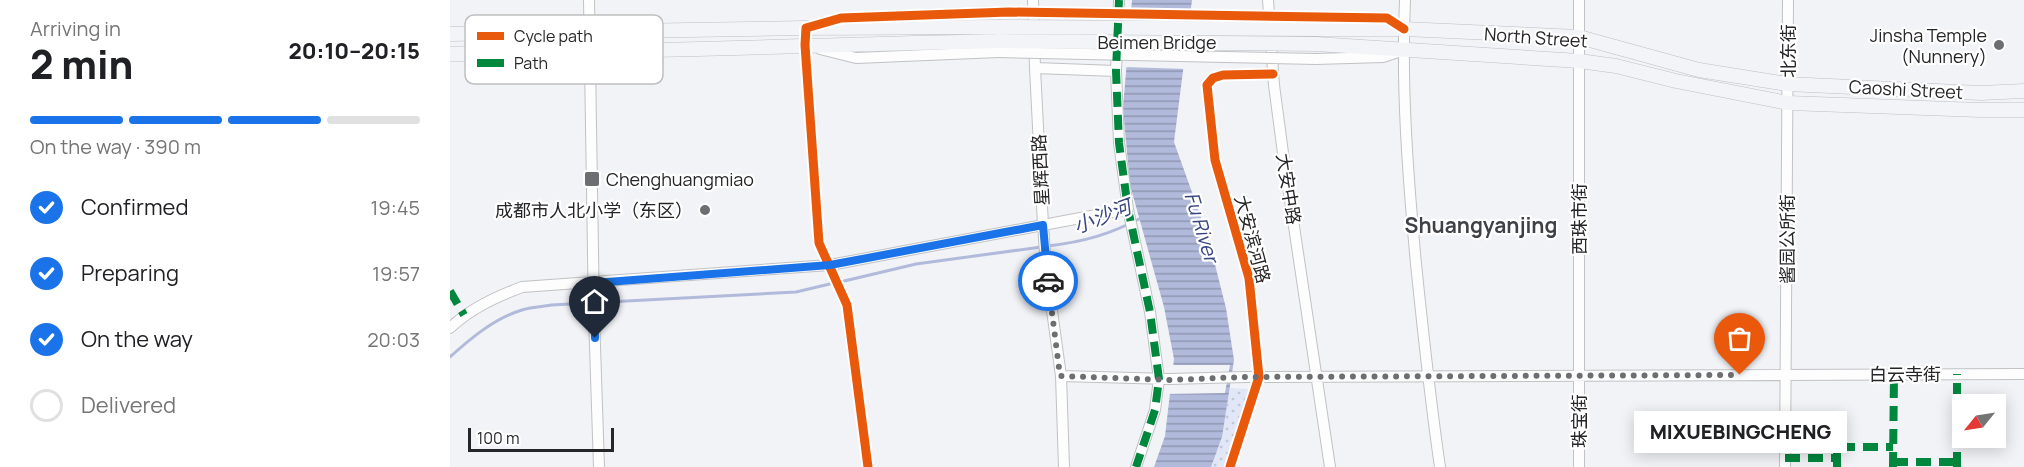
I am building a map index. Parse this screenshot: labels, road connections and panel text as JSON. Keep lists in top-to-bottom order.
{
  "streets": {
    "main road": ["North Street", "Beimen Bridge", "Caoshi Street"],
    "street": [
      "北东街",
      "星辉西路",
      "大安中路",
      "西珠市街",
      "大安滨河路",
      "酱园公所街",
      "白云寺街",
      "珠宝街"
    ]
  },
  "crossings": [
    ["North Street", "Beimen Bridge"],
    ["North Street", "北东街"],
    ["North Street", "Caoshi Street"],
    ["North Street", "西珠市街"],
    ["North Street", "酱园公所街"],
    ["北东街", "Caoshi Street"],
    ["北东街", "酱园公所街"],
    ["Caoshi Street", "酱园公所街"],
    ["星辉西路", "白云寺街"],
    ["大安中路", "大安滨河路"],
    ["大安中路", "白云寺街"],
    ["西珠市街", "白云寺街"],
    ["西珠市街", "珠宝街"],
    ["大安滨河路", "白云寺街"],
    ["酱园公所街", "白云寺街"],
    ["白云寺街", "珠宝街"]
  ],
  "districts": ["Shuangyanjing"],
  "water": ["小沙河", "Fu River"],
  "places": {
    "other": ["Jinsha Temple (Nunnery)", "成都市人北小学（东区）", "MIXUEBINGCHENG"],
    "transit": ["Chenghuangmiao"]
  },
  "legend": ["Cycle path", "Path"],
  "scale_bar": "100 m",
  "north": "bottom left",
  "page": {
    "heading": ["2 min", "Arriving in", "20:10–20:15"],
    "bar": "On the way · 390 m",
    "list": [
      ["Confirmed", "19:45"],
      ["Preparing", "19:57"],
      ["On the way", "20:03"],
      "Delivered"
    ],
    "bubble": "MIXUEBINGCHENG",
    "scale": "100 m"
  }
}
